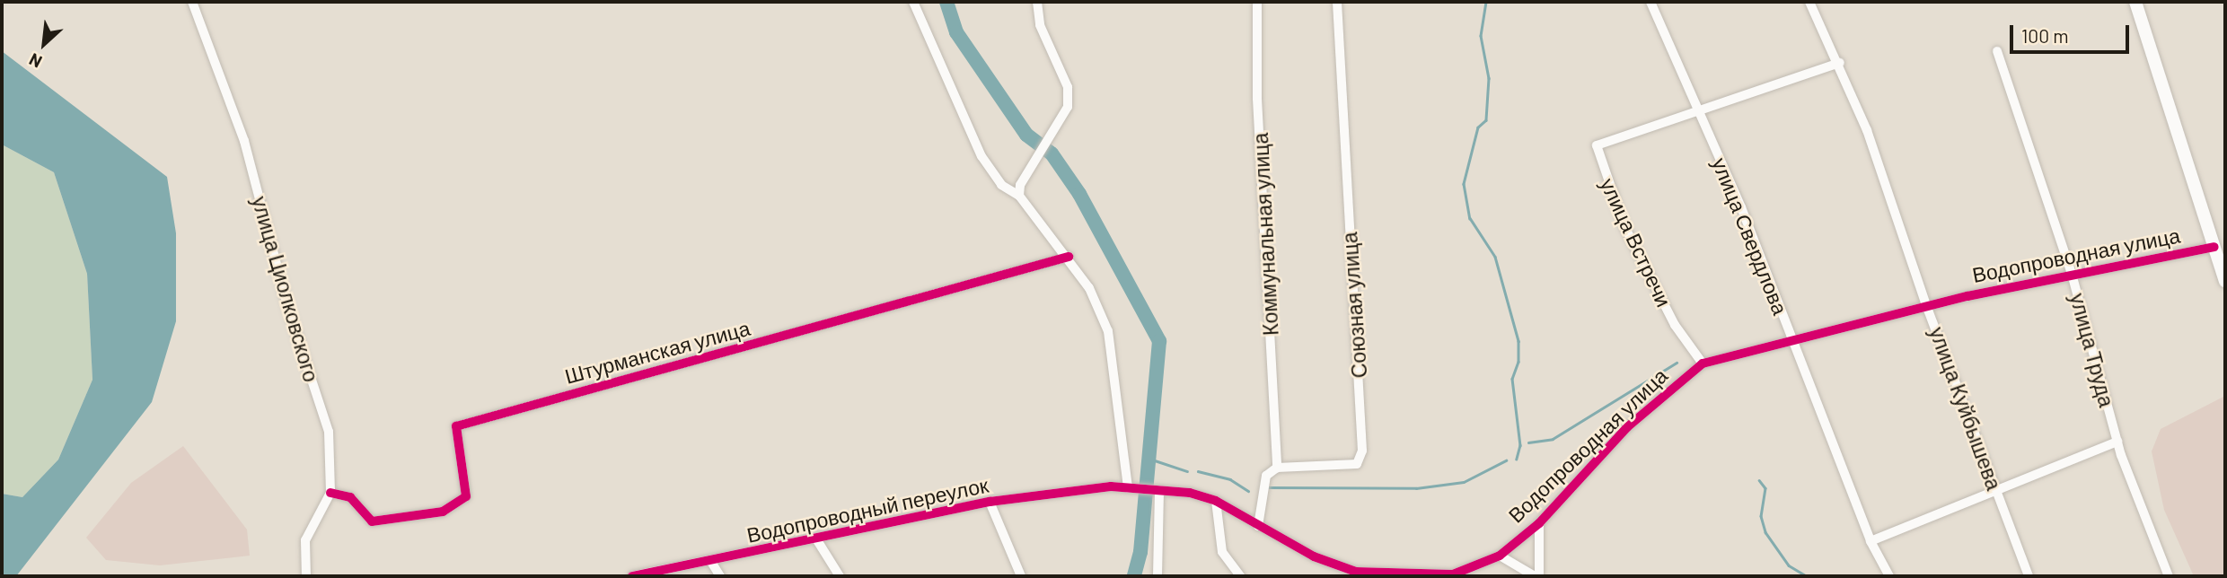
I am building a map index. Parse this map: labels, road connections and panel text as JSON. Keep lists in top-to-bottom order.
{
  "streets": {
    "street": [
      "Коммунальная улица",
      "улица Свердлова",
      "улица Встречи",
      "Водопроводная улица",
      "улица Циолковского",
      "Союзная улица",
      "улица Труда",
      "Штурманская улица",
      "улица Куйбышева",
      "Водопроводный переулок"
    ]
  },
  "crossings": [
    ["Коммунальная улица", "Союзная улица"],
    ["улица Свердлова", "улица Встречи"],
    ["улица Свердлова", "Водопроводная улица"],
    ["улица Встречи", "Водопроводная улица"],
    ["Водопроводная улица", "улица Труда"],
    ["Водопроводная улица", "улица Куйбышева"],
    ["Водопроводная улица", "Водопроводный переулок"],
    ["улица Циолковского", "Штурманская улица"]
  ],
  "scale_bar": "100 m",
  "north": "bottom left"
}
